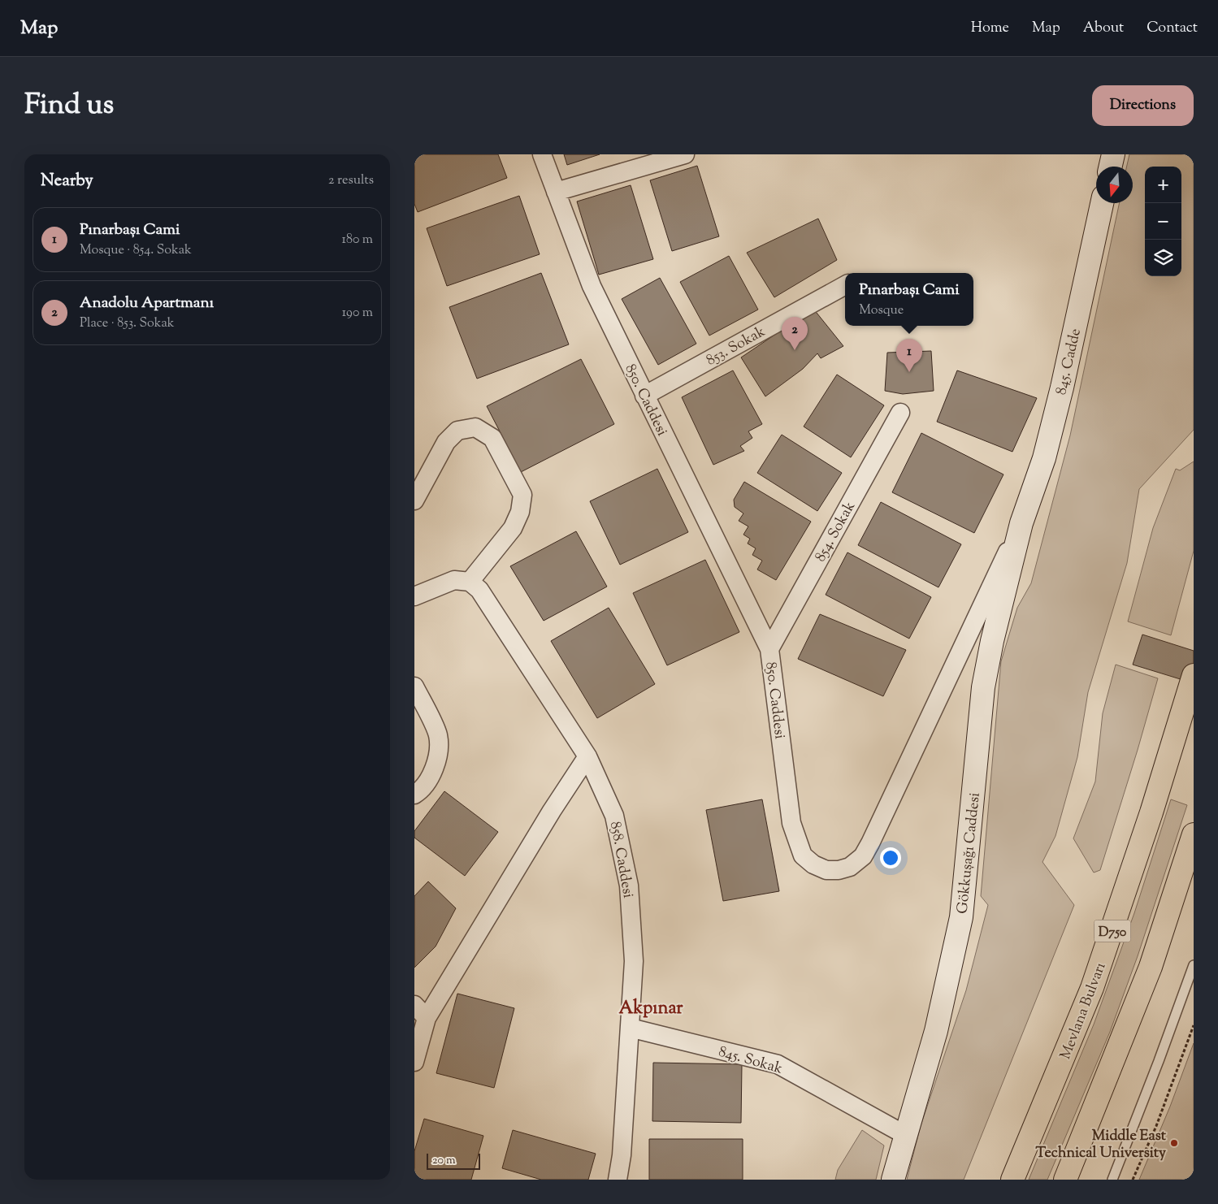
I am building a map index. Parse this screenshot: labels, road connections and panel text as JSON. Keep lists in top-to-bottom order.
{
  "streets": {
    "highway": ["D750", "Mevlana Bulvarı"],
    "street": [
      "853. Sokak",
      "845. Cadde",
      "850. Caddesi",
      "854. Sokak",
      "Gökkuşağı Caddesi",
      "858. Caddesi",
      "845. Sokak"
    ]
  },
  "crossings": [
    ["853. Sokak", "850. Caddesi"],
    ["845. Cadde", "850. Caddesi"],
    ["845. Cadde", "Gökkuşağı Caddesi"],
    ["850. Caddesi", "854. Sokak"],
    ["850. Caddesi", "Gökkuşağı Caddesi"],
    ["Gökkuşağı Caddesi", "845. Sokak"],
    ["858. Caddesi", "845. Sokak"]
  ],
  "districts": ["Akpınar"],
  "places": ["Middle East Technical University"],
  "scale_bar": "20 m",
  "north": "bottom",
  "page": {
    "header": "Map",
    "nav": [
      "Home",
      "Map",
      "About",
      "Contact"
    ],
    "title": "Find us",
    "buttons": "Directions",
    "heading": ["Nearby", "2 results"],
    "map_buttons": ["+", "−"],
    "list": [
      {
        "mark": "1",
        "name": "Pınarbaşı Cami",
        "note": "Mosque · 854. Sokak",
        "value": "180 m"
      },
      {
        "mark": "2",
        "name": "Anadolu Apartmanı",
        "note": "Place · 853. Sokak",
        "value": "190 m"
      }
    ],
    "popup": ["Pınarbaşı Cami", "Mosque"],
    "pins": ["2", "1"],
    "scale": "20 m"
  }
}
